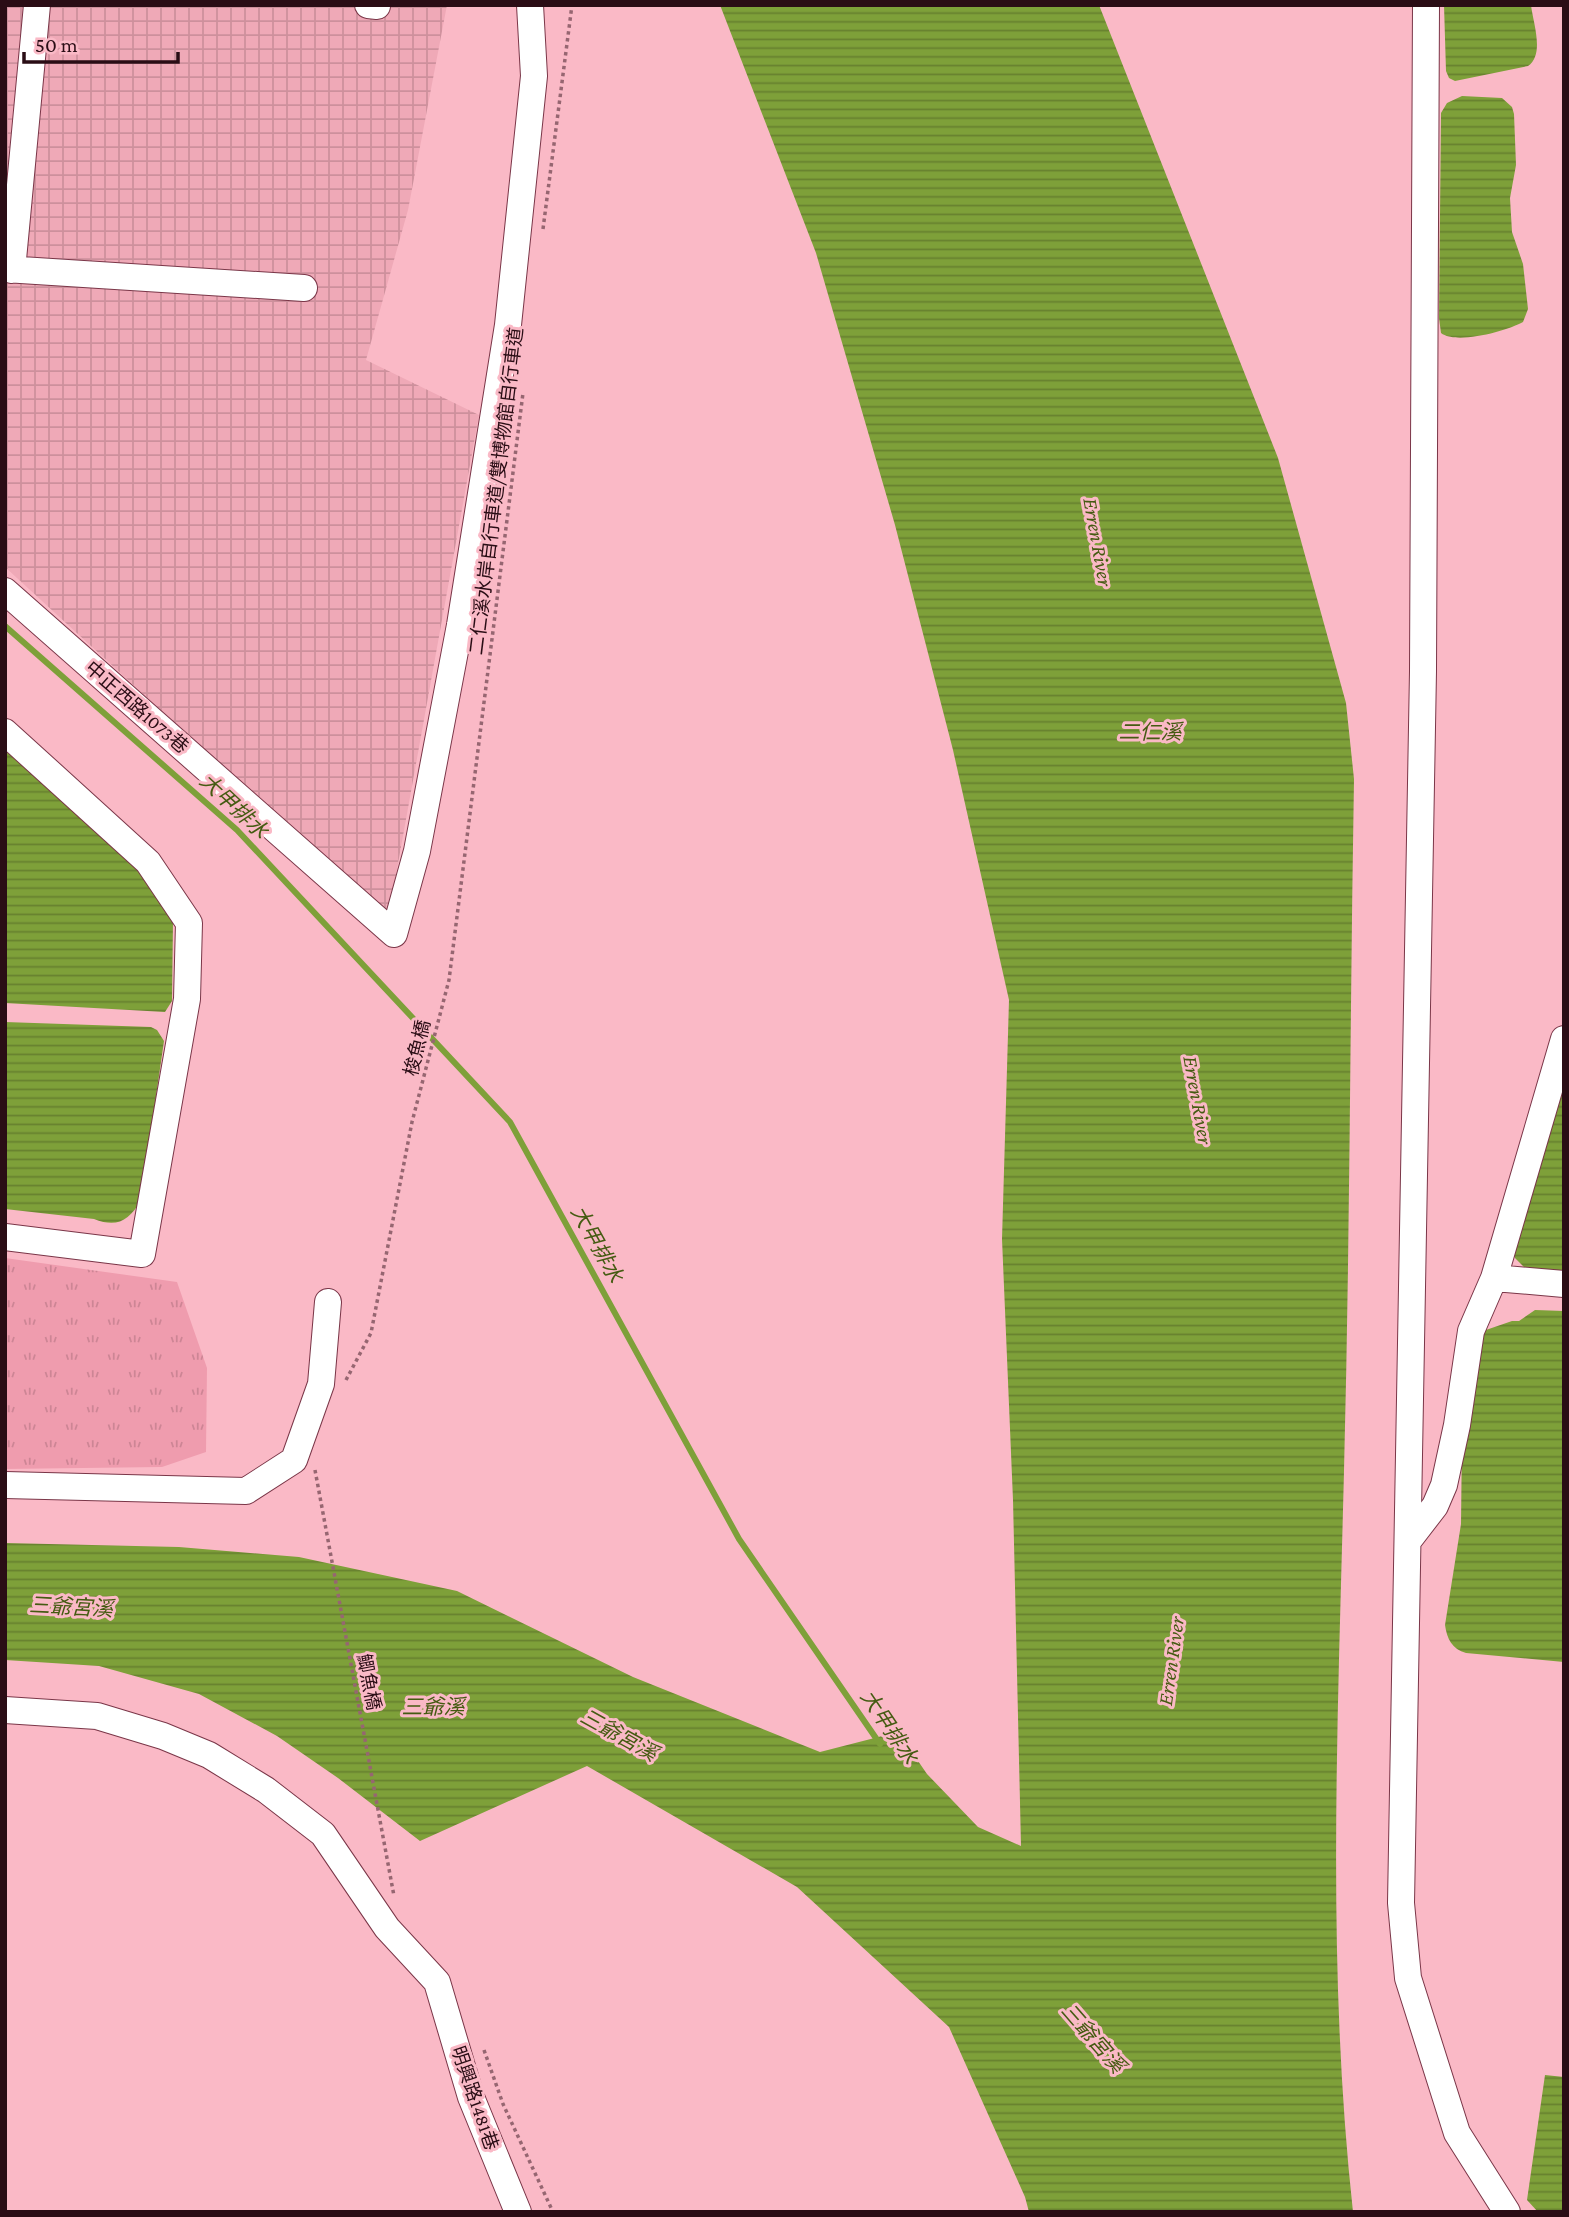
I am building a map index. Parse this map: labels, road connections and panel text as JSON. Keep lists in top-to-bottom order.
{
  "streets": {
    "street": ["中正西路1073巷", "明興路1481巷"],
    "path": ["二仁溪水岸自行車道/雙博物館自行車道", "梭魚橋", "鯽魚橋"]
  },
  "crossings": [
    ["二仁溪水岸自行車道/雙博物館自行車道", "梭魚橋"]
  ],
  "water": [
    "Erren River",
    "二仁溪",
    "大甲排水",
    "三爺宮溪",
    "三爺溪"
  ],
  "scale_bar": "50 m"
}
